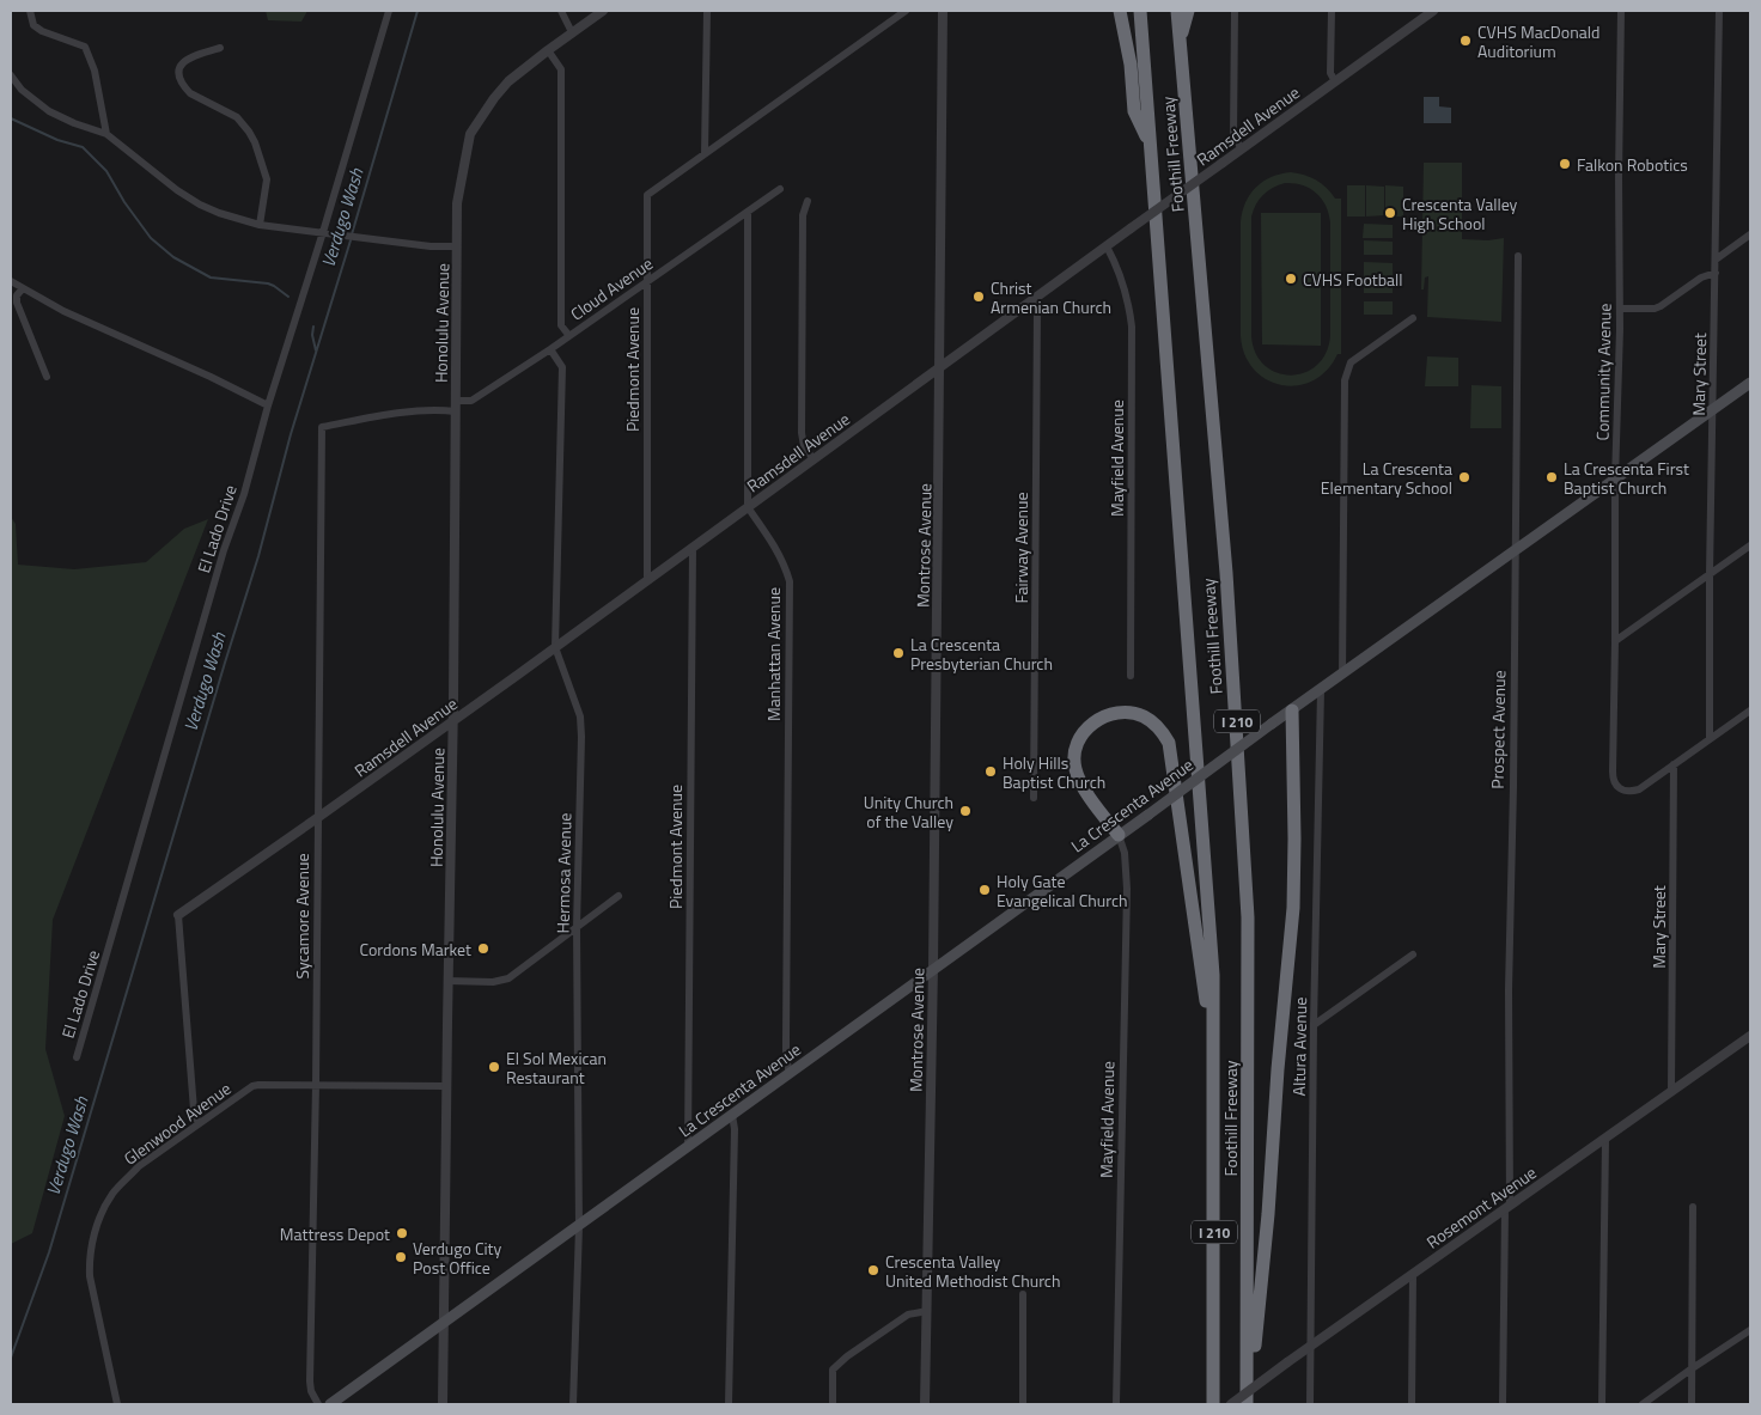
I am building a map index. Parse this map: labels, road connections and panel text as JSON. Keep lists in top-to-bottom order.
{
  "streets": {
    "highway": ["Foothill Freeway", "I 210"],
    "main road": ["La Crescenta Avenue"],
    "street": [
      "Ramsdell Avenue",
      "Cloud Avenue",
      "Honolulu Avenue",
      "Piedmont Avenue",
      "Community Avenue",
      "Mary Street",
      "Mayfield Avenue",
      "El Lado Drive",
      "Montrose Avenue",
      "Fairway Avenue",
      "Manhattan Avenue",
      "Prospect Avenue",
      "Hermosa Avenue",
      "Sycamore Avenue",
      "Altura Avenue",
      "Glenwood Avenue",
      "Rosemont Avenue"
    ]
  },
  "crossings": [
    ["Ramsdell Avenue", "Honolulu Avenue"],
    ["Ramsdell Avenue", "Piedmont Avenue"],
    ["Ramsdell Avenue", "Mayfield Avenue"],
    ["Ramsdell Avenue", "Montrose Avenue"],
    ["Ramsdell Avenue", "Fairway Avenue"],
    ["Ramsdell Avenue", "Manhattan Avenue"],
    ["Ramsdell Avenue", "Hermosa Avenue"],
    ["Ramsdell Avenue", "Sycamore Avenue"],
    ["Cloud Avenue", "Honolulu Avenue"],
    ["Cloud Avenue", "Piedmont Avenue"],
    ["Cloud Avenue", "Hermosa Avenue"],
    ["Honolulu Avenue", "La Crescenta Avenue"],
    ["Honolulu Avenue", "Sycamore Avenue"],
    ["Honolulu Avenue", "Glenwood Avenue"],
    ["Piedmont Avenue", "La Crescenta Avenue"],
    ["Community Avenue", "Mary Street"],
    ["Community Avenue", "La Crescenta Avenue"],
    ["Mary Street", "La Crescenta Avenue"],
    ["Mary Street", "Rosemont Avenue"],
    ["Mayfield Avenue", "La Crescenta Avenue"],
    ["Montrose Avenue", "La Crescenta Avenue"],
    ["Manhattan Avenue", "La Crescenta Avenue"],
    ["Prospect Avenue", "La Crescenta Avenue"],
    ["Prospect Avenue", "Rosemont Avenue"],
    ["La Crescenta Avenue", "Hermosa Avenue"],
    ["La Crescenta Avenue", "Altura Avenue"],
    ["Sycamore Avenue", "Glenwood Avenue"],
    ["Altura Avenue", "Rosemont Avenue"]
  ],
  "water": ["Verdugo Wash"],
  "places": [
    "CVHS MacDonald Auditorium",
    "Falkon Robotics",
    "Crescenta Valley High School",
    "CVHS Football",
    "Christ Armenian Church",
    "La Crescenta Elementary School",
    "La Crescenta First Baptist Church",
    "La Crescenta Presbyterian Church",
    "Holy Hills Baptist Church",
    "Unity Church of the Valley",
    "Holy Gate Evangelical Church",
    "Cordons Market",
    "El Sol Mexican Restaurant",
    "Mattress Depot",
    "Verdugo City Post Office",
    "Crescenta Valley United Methodist Church"
  ]
}
